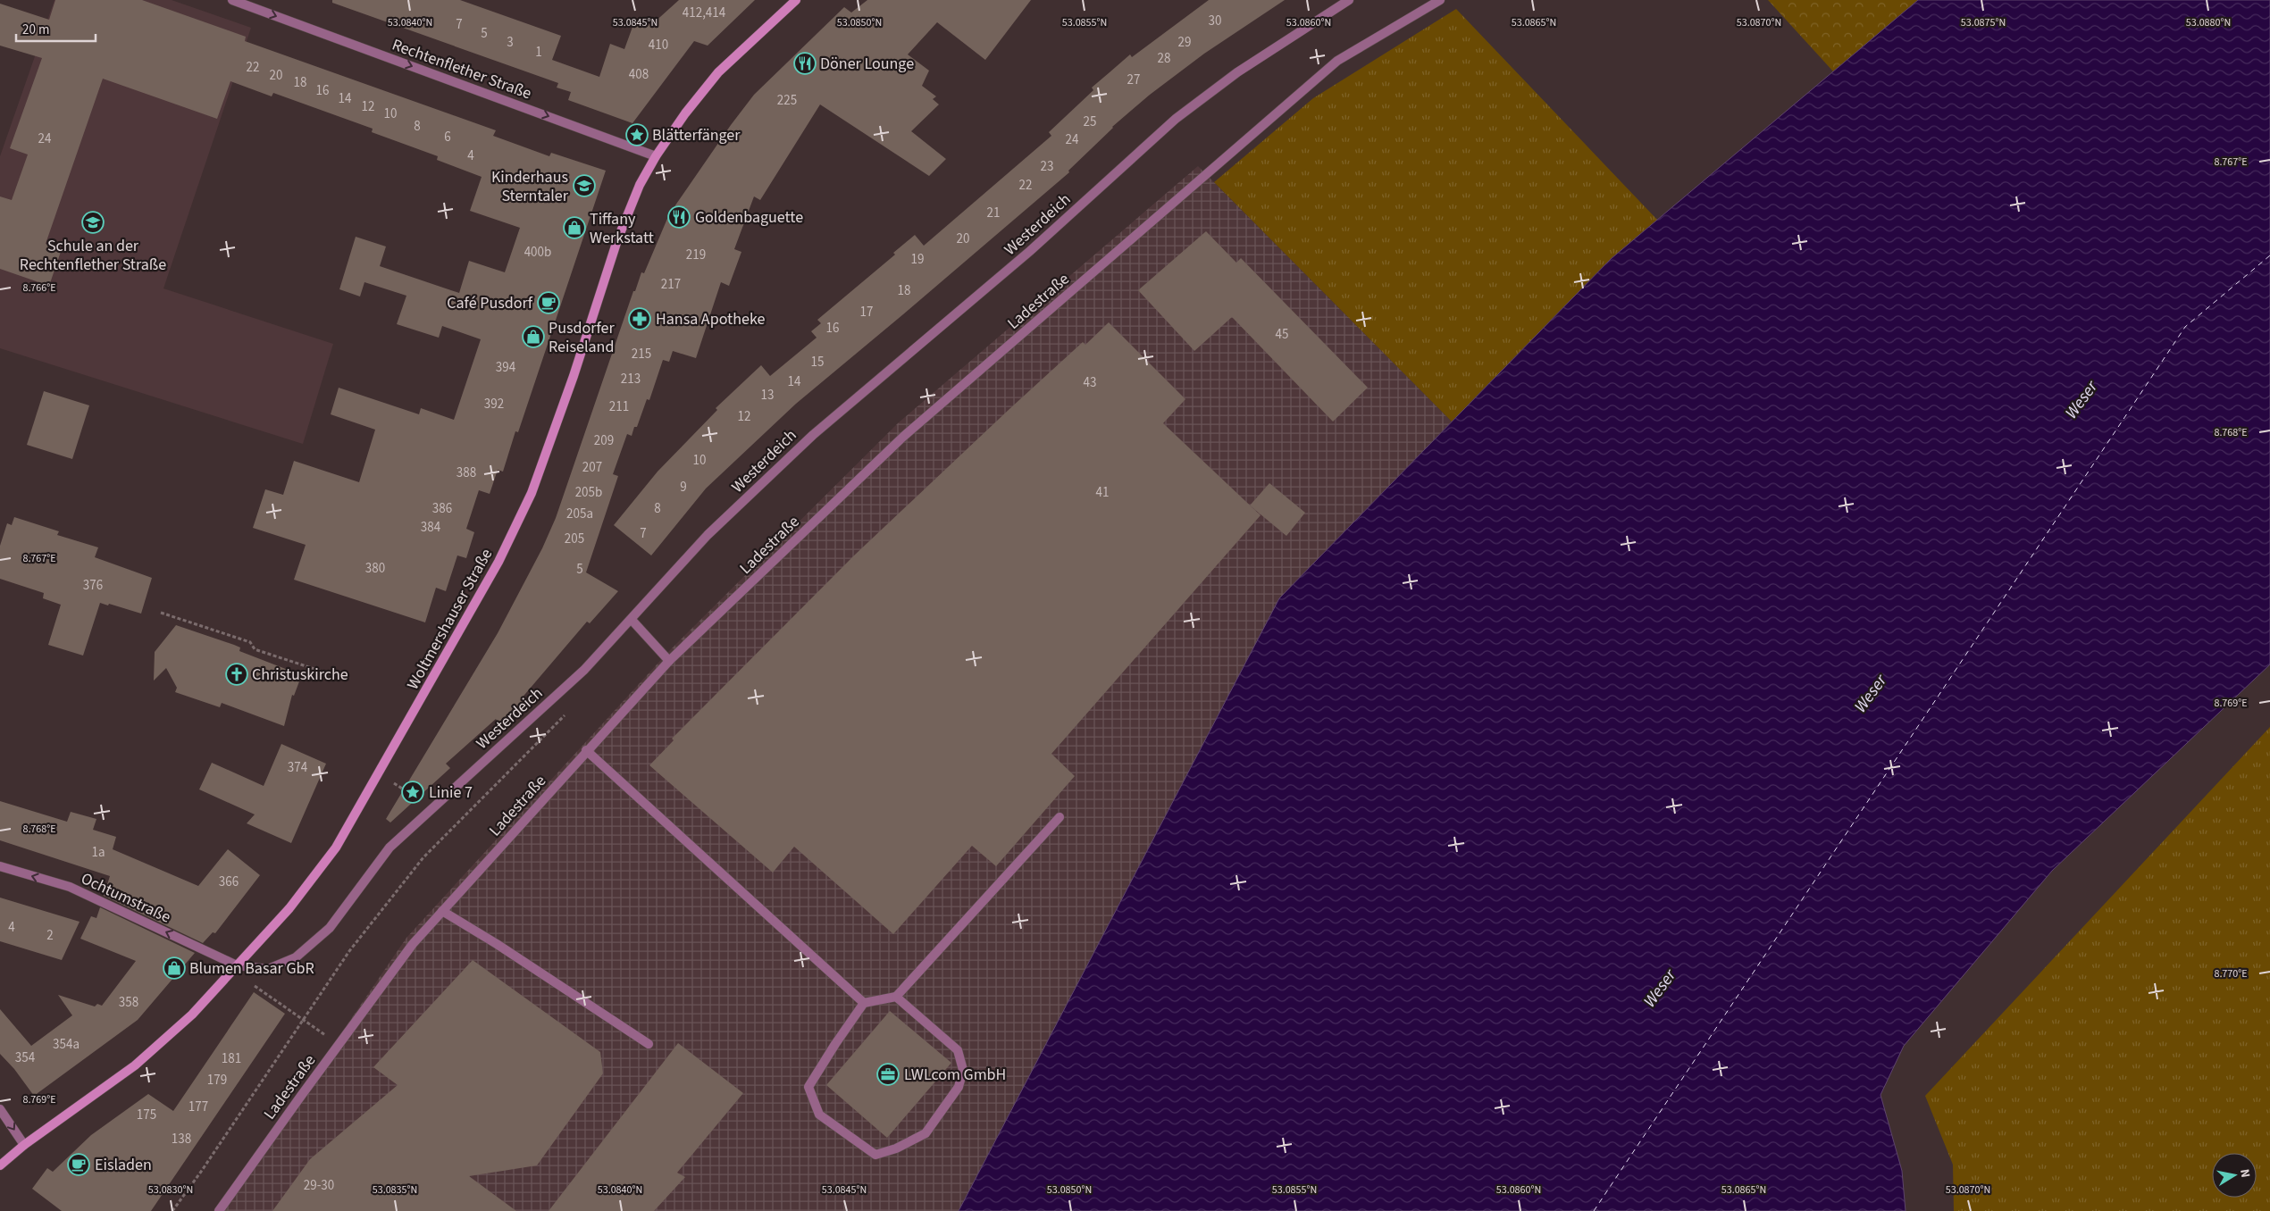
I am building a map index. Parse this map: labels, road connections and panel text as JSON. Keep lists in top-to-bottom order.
{
  "streets": {
    "street": [
      "Rechtenflether Straße",
      "Westerdeich",
      "Ladestraße",
      "Woltmershauser Straße",
      "Ochtumstraße"
    ]
  },
  "crossings": [
    ["Rechtenflether Straße", "Woltmershauser Straße"],
    ["Westerdeich", "Woltmershauser Straße"],
    ["Westerdeich", "Ochtumstraße"],
    ["Woltmershauser Straße", "Ochtumstraße"]
  ],
  "one_way": ["Rechtenflether Straße", "Ochtumstraße"],
  "water": ["Weser"],
  "places": {
    "restaurant": ["Döner Lounge", "Goldenbaguette"],
    "place": ["Blätterfänger", "Linie 7"],
    "school or university": ["Kinderhaus Sterntaler", "Schule an der Rechtenflether Straße"],
    "shop": ["Tiffany Werkstatt", "Pusdorfer Reiseland", "Blumen Basar GbR"],
    "cafe": ["Café Pusdorf", "Eisladen"],
    "pharmacy": ["Hansa Apotheke"],
    "church": ["Christuskirche"],
    "office": ["LWLcom GmbH"]
  },
  "house_numbers": [
    "412,414",
    "30",
    "7",
    "5",
    "3",
    "29",
    "410",
    "1",
    "28",
    "22",
    "408",
    "20",
    "27",
    "18",
    "16",
    "14",
    "225",
    "12",
    "10",
    "25",
    "8",
    "6",
    "24",
    "24",
    "4",
    "23",
    "22",
    "21",
    "20",
    "400b",
    "219",
    "19",
    "217",
    "18",
    "17",
    "16",
    "45",
    "215",
    "15",
    "394",
    "213",
    "14",
    "43",
    "13",
    "392",
    "211",
    "12",
    "209",
    "10",
    "207",
    "388",
    "9",
    "205b",
    "41",
    "386",
    "8",
    "205a",
    "384",
    "7",
    "205",
    "380",
    "5",
    "376",
    "374",
    "1a",
    "366",
    "4",
    "2",
    "358",
    "354a",
    "354",
    "181",
    "179",
    "177",
    "175",
    "138",
    "29-30"
  ],
  "scale_bar": "20 m",
  "north": "right",
  "coordinates": [
    "53.0840°N",
    "53.0845°N",
    "53.0850°N",
    "53.0855°N",
    "53.0860°N",
    "53.0875°N",
    "53.0880°N",
    "53.0865°N",
    "53.0870°N",
    "8.767°E",
    "8.766°E",
    "8.768°E",
    "8.769°E",
    "8.770°E",
    "53.0830°N",
    "53.0835°N"
  ]
}
